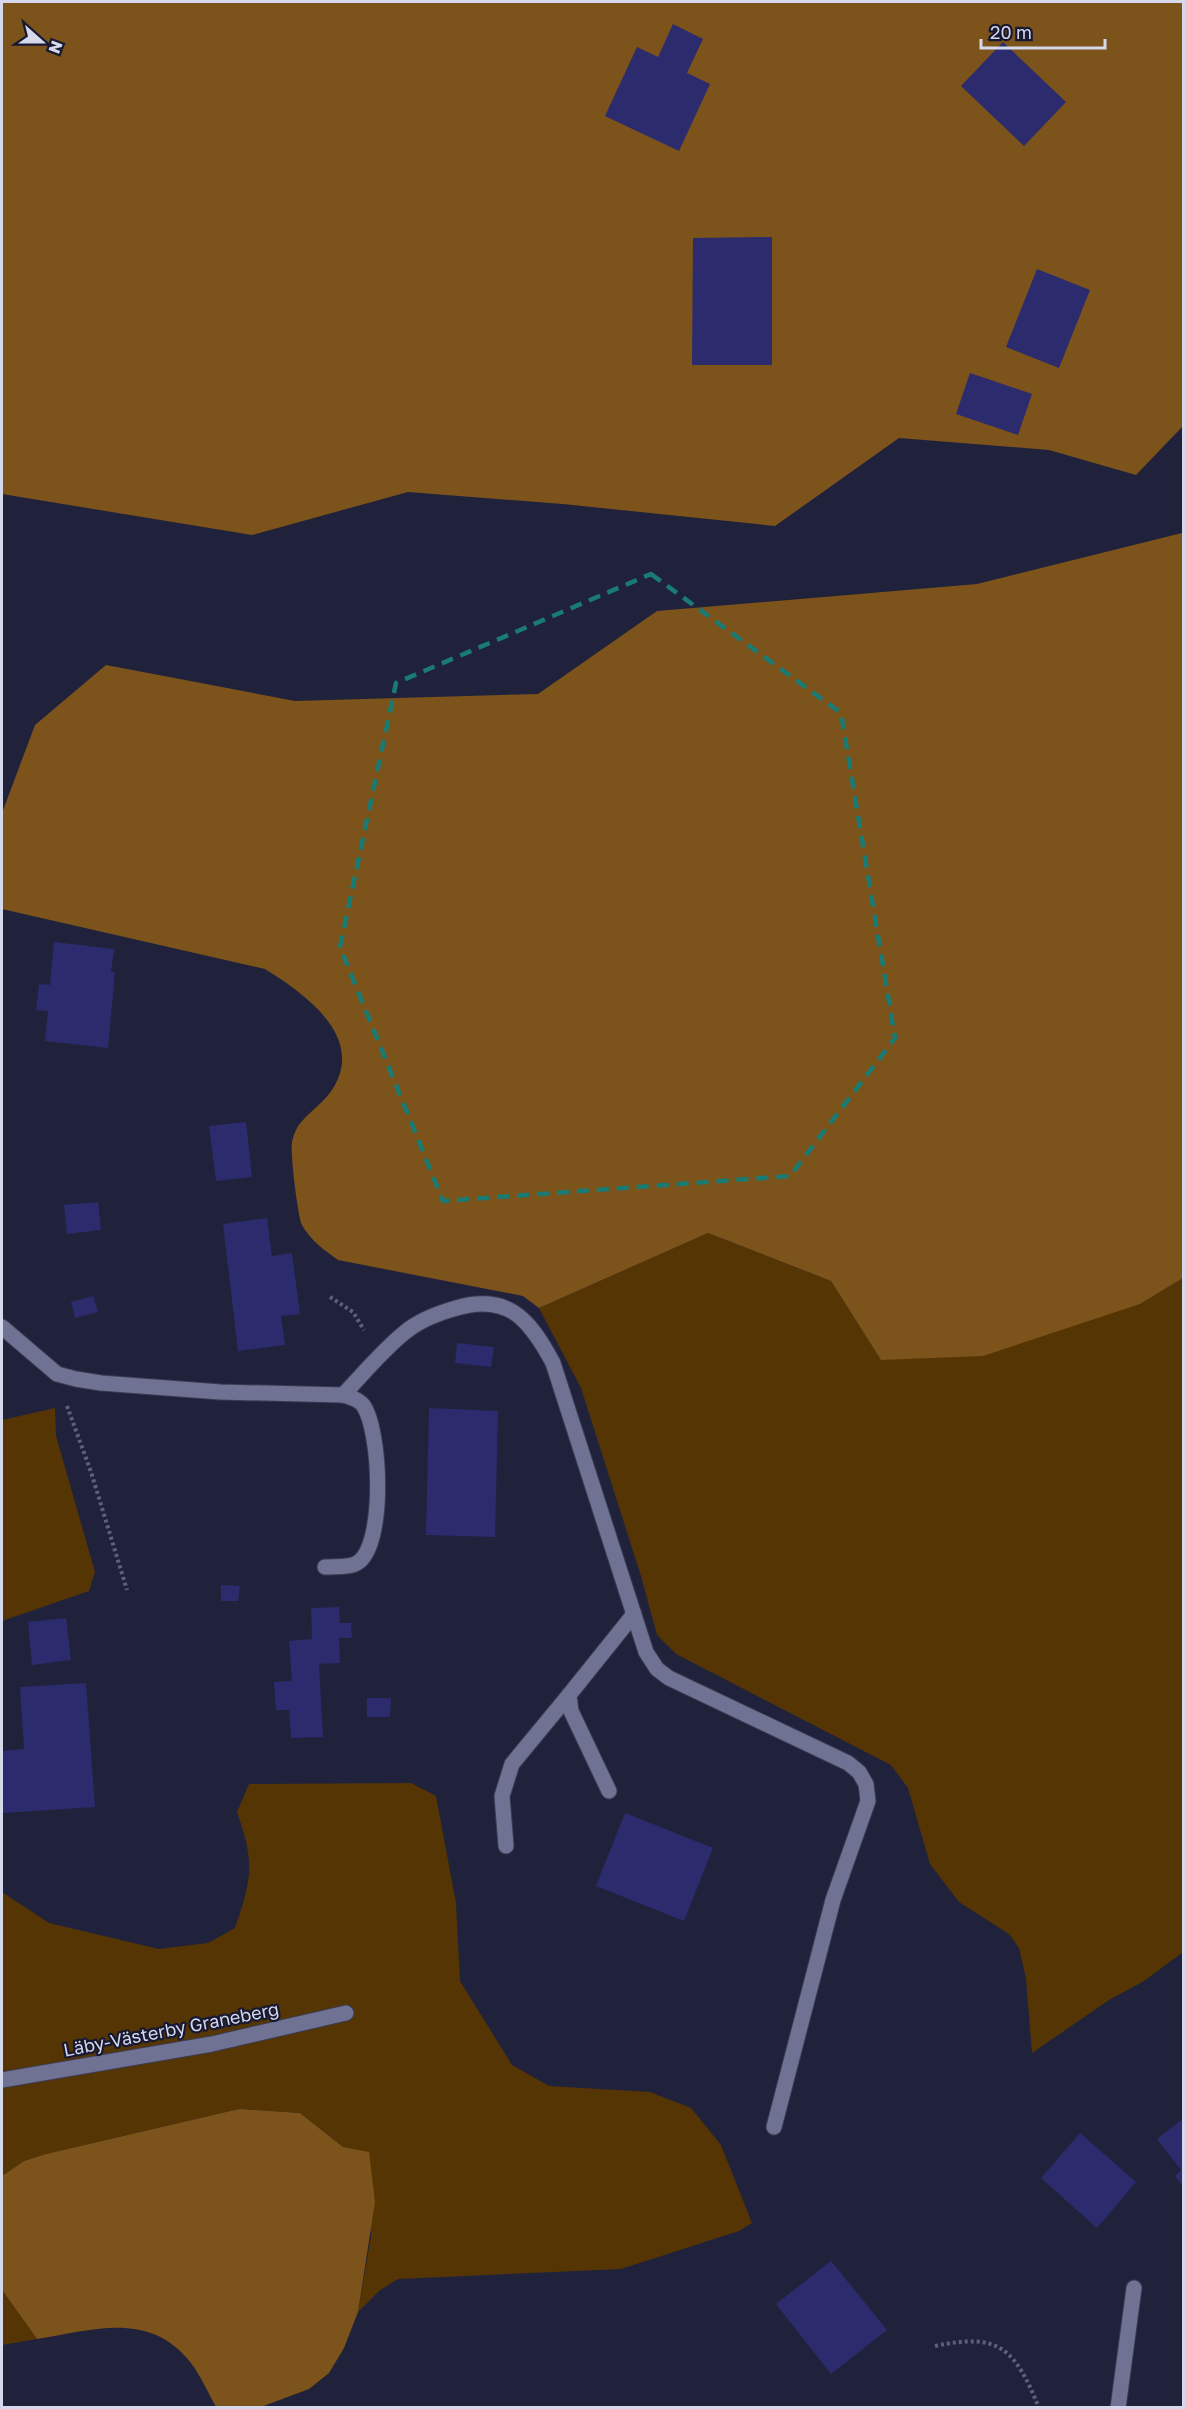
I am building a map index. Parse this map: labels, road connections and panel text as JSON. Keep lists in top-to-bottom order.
{
  "streets": {
    "street": ["Läby-Västerby Graneberg"]
  },
  "scale_bar": "20 m",
  "north": "right"
}
